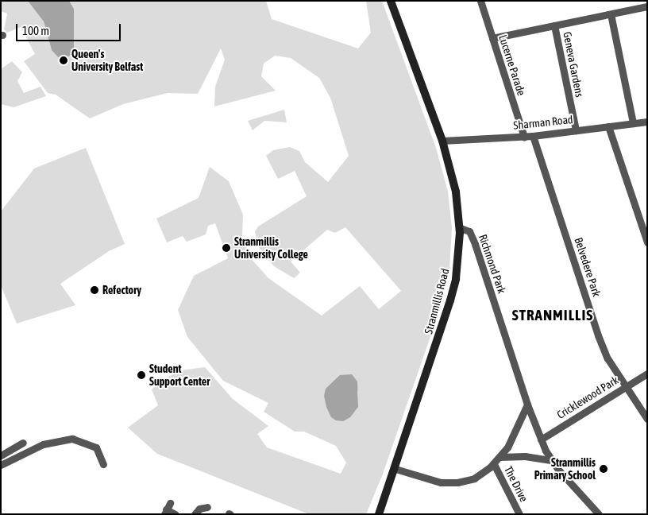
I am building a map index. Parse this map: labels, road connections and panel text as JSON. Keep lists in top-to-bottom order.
{
  "streets": {
    "street": [
      "Geneva Gardens",
      "Lucerne Parade",
      "Sharman Road",
      "Richmond Park",
      "Belvedere Park",
      "Stranmillis Road",
      "Cricklewood Park",
      "The Drive"
    ]
  },
  "crossings": [
    ["Geneva Gardens", "Sharman Road"],
    ["Lucerne Parade", "Sharman Road"],
    ["Sharman Road", "Belvedere Park"],
    ["Sharman Road", "Stranmillis Road"],
    ["Richmond Park", "Stranmillis Road"],
    ["Richmond Park", "Cricklewood Park"],
    ["Belvedere Park", "Cricklewood Park"]
  ],
  "districts": ["STRANMILLIS"],
  "places": [
    "Queen's University Belfast",
    "Stranmillis University College",
    "Refectory",
    "Student Support Center",
    "Stranmillis Primary School"
  ],
  "scale_bar": "100 m"
}
